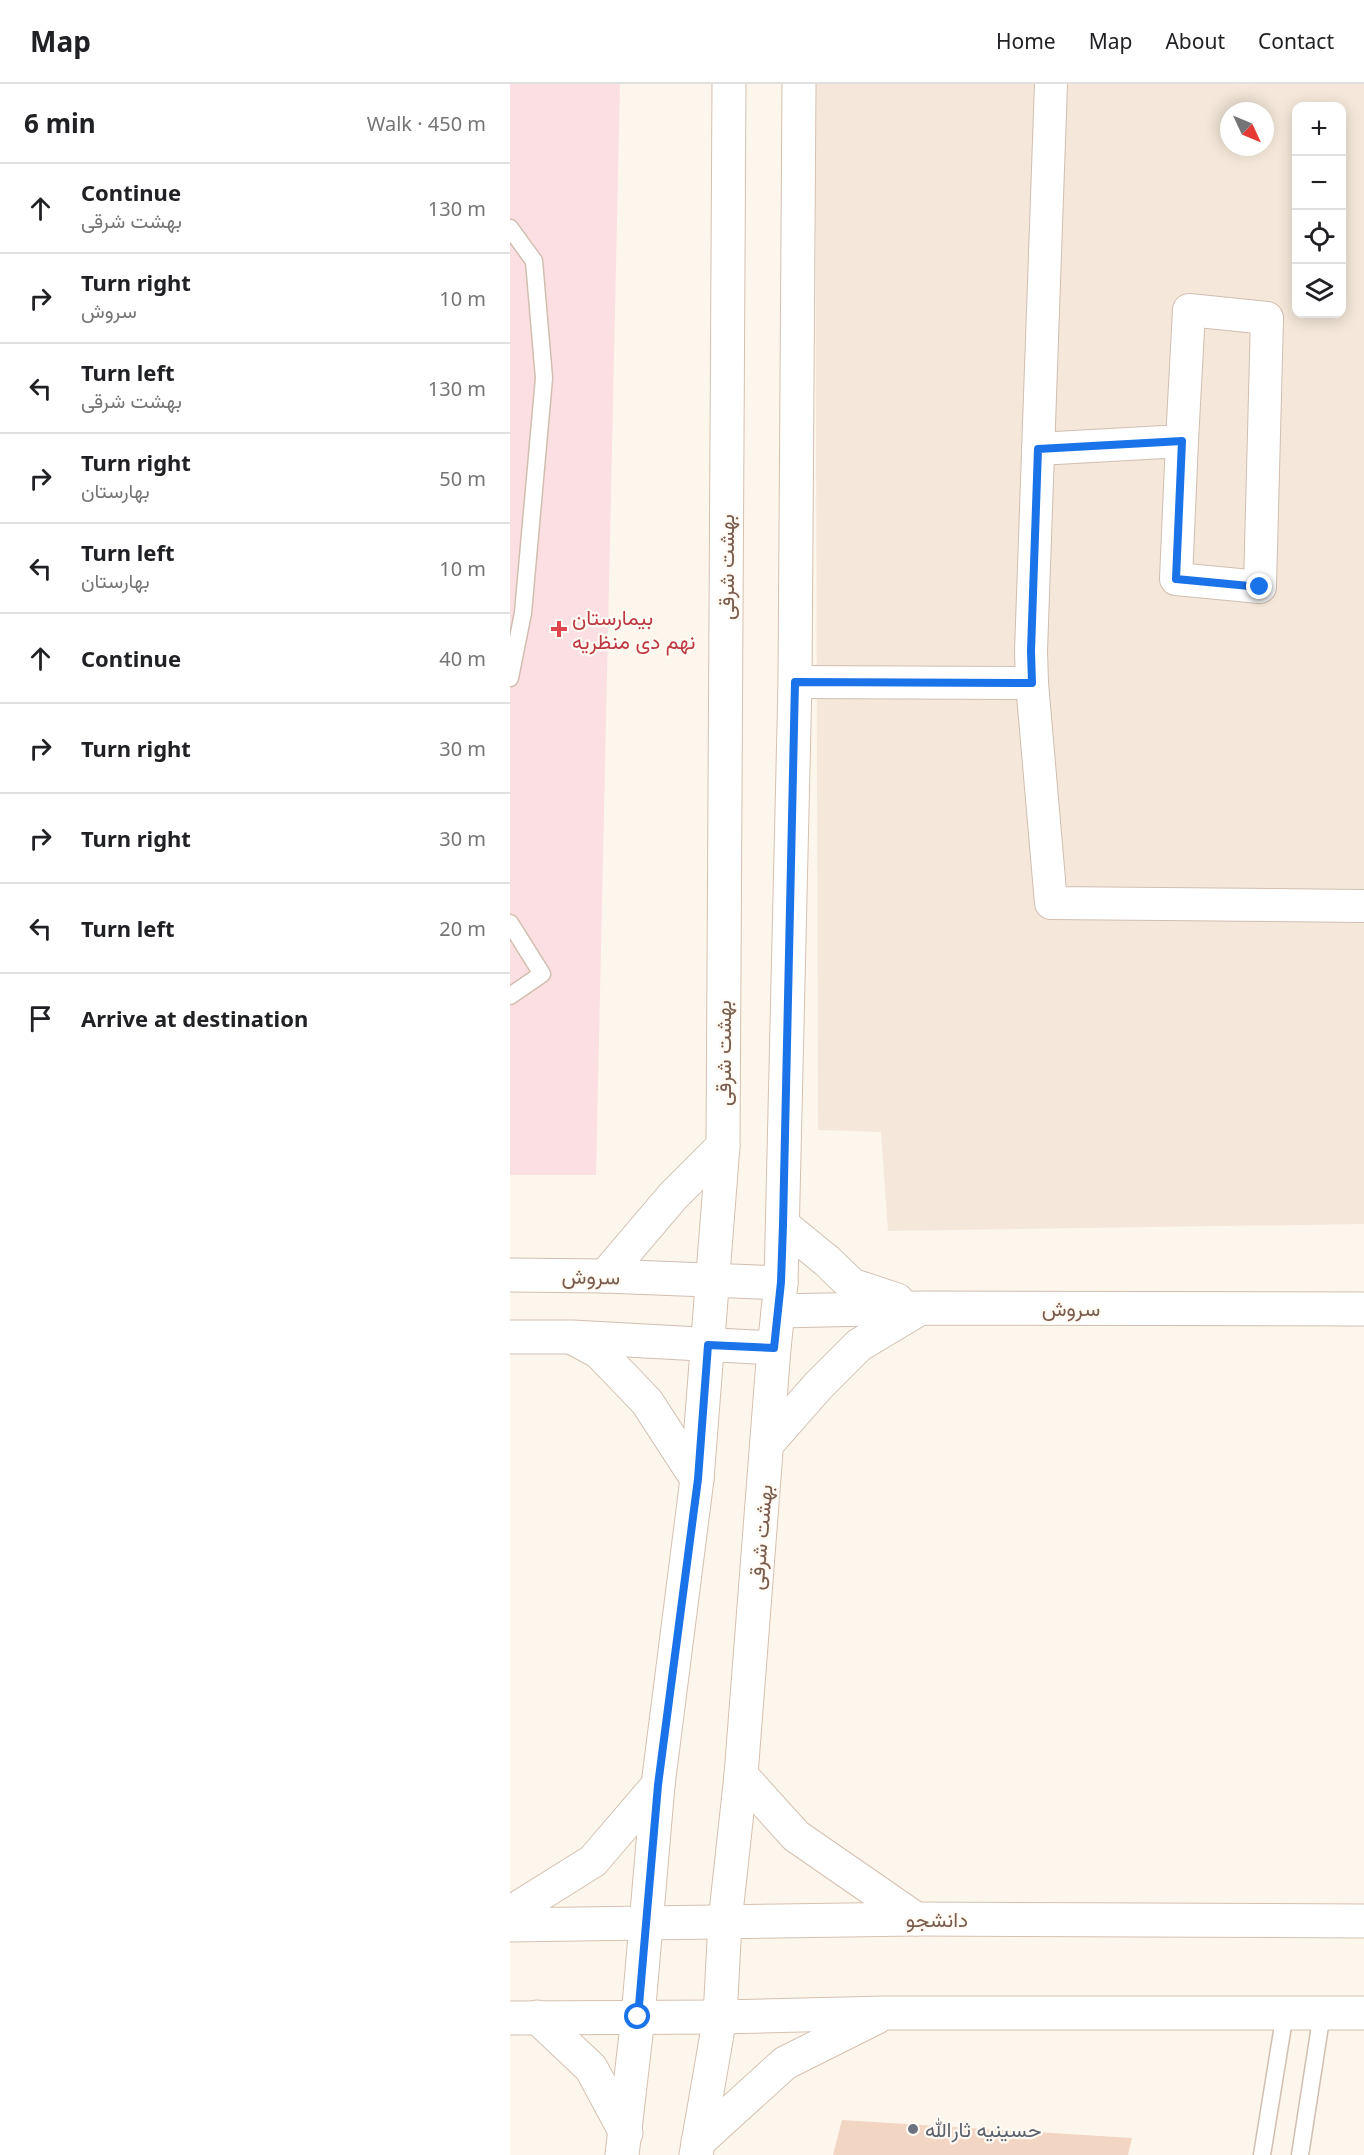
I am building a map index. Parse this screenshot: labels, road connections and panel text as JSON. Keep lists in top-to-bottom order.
{
  "streets": {
    "main road": ["بهشت شرقی", "سروش", "دانشجو"]
  },
  "crossings": [
    ["بهشت شرقی", "سروش"],
    ["بهشت شرقی", "دانشجو"]
  ],
  "places": {
    "health": ["بیمارستان نهم دی منظریه"],
    "other": ["حسینیه ثارالله"]
  },
  "north": "bottom right",
  "page": {
    "header": "Map",
    "nav": [
      "Home",
      "Map",
      "About",
      "Contact"
    ],
    "heading": ["6 min", "Walk · 450 m"],
    "map_buttons": ["+", "−"],
    "list": [
      ["Continue", "بهشت شرقی", "130 m"],
      ["Turn right", "سروش", "10 m"],
      ["Turn left", "بهشت شرقی", "130 m"],
      ["Turn right", "بهارستان", "50 m"],
      ["Turn left", "بهارستان", "10 m"],
      ["Continue", "40 m"],
      ["Turn right", "30 m"],
      ["Turn right", "30 m"],
      ["Turn left", "20 m"],
      "Arrive at destination"
    ]
  }
}
